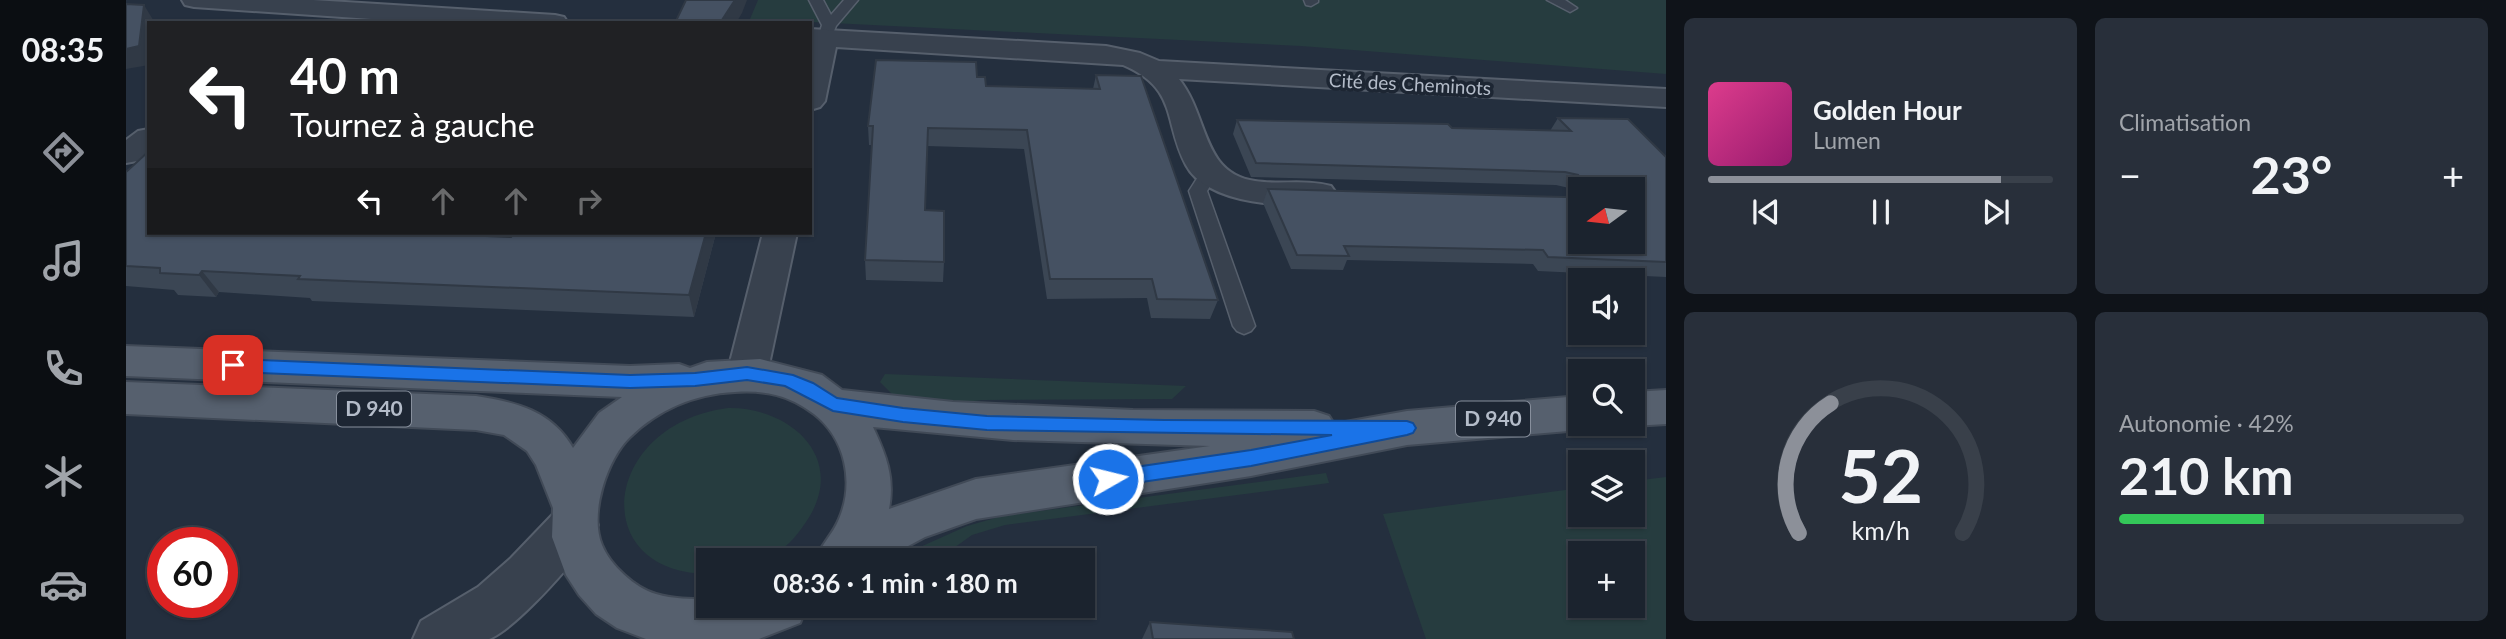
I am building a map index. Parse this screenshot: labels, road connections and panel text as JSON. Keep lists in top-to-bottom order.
{
  "streets": {
    "main road": ["D 940"],
    "street": ["Cité des Cheminots"]
  },
  "north": "left",
  "page": {
    "tabs": "08:35",
    "tile": [
      "Climatisation",
      ["Autonomie · 42%", "210 km"]
    ],
    "turn": ["40 m", "Tournez à gauche"],
    "song": ["Golden Hour", "Lumen"],
    "heat": ["−", "23°", "+"],
    "map_buttons": "+",
    "limit": "60",
    "trip": "08:36 · 1 min · 180 m",
    "gauge": ["52", "km/h"]
  }
}
